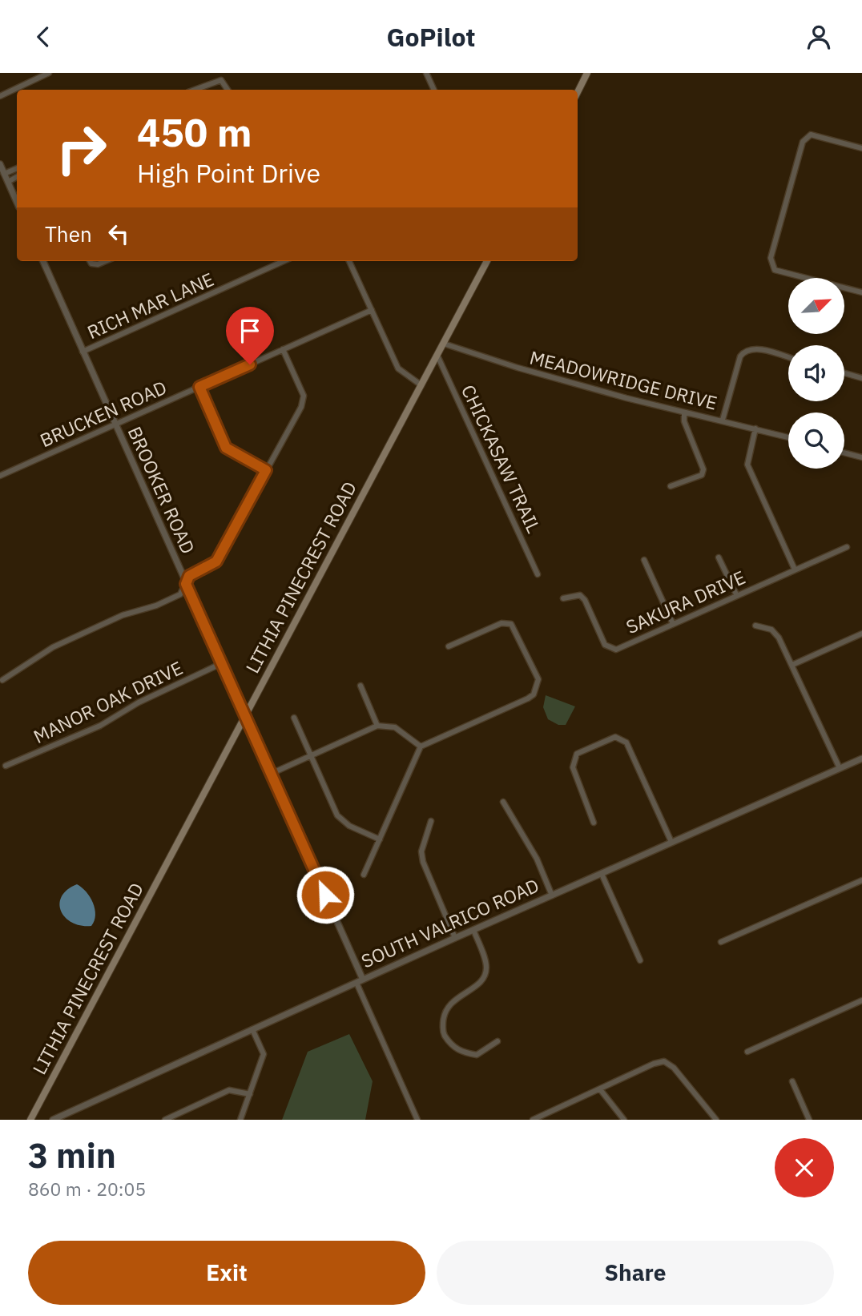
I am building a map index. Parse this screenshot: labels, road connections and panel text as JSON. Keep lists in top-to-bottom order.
{
  "streets": {
    "main road": ["LITHIA PINECREST ROAD"],
    "street": [
      "RICH MAR LANE",
      "MEADOWRIDGE DRIVE",
      "BRUCKEN ROAD",
      "CHICKASAW TRAIL",
      "BROOKER ROAD",
      "SAKURA DRIVE",
      "MANOR OAK DRIVE",
      "SOUTH VALRICO ROAD"
    ]
  },
  "crossings": [
    ["RICH MAR LANE", "BROOKER ROAD"],
    ["MEADOWRIDGE DRIVE", "LITHIA PINECREST ROAD"],
    ["BRUCKEN ROAD", "BROOKER ROAD"],
    ["CHICKASAW TRAIL", "LITHIA PINECREST ROAD"],
    ["BROOKER ROAD", "LITHIA PINECREST ROAD"],
    ["BROOKER ROAD", "MANOR OAK DRIVE"],
    ["BROOKER ROAD", "SOUTH VALRICO ROAD"]
  ],
  "north": "top right",
  "page": {
    "header": "GoPilot",
    "turn": ["450 m", "High Point Drive"],
    "then": "Then",
    "heading": ["3 min", "860 m · 20:05"],
    "buttons": ["Exit", "Share"]
  }
}
